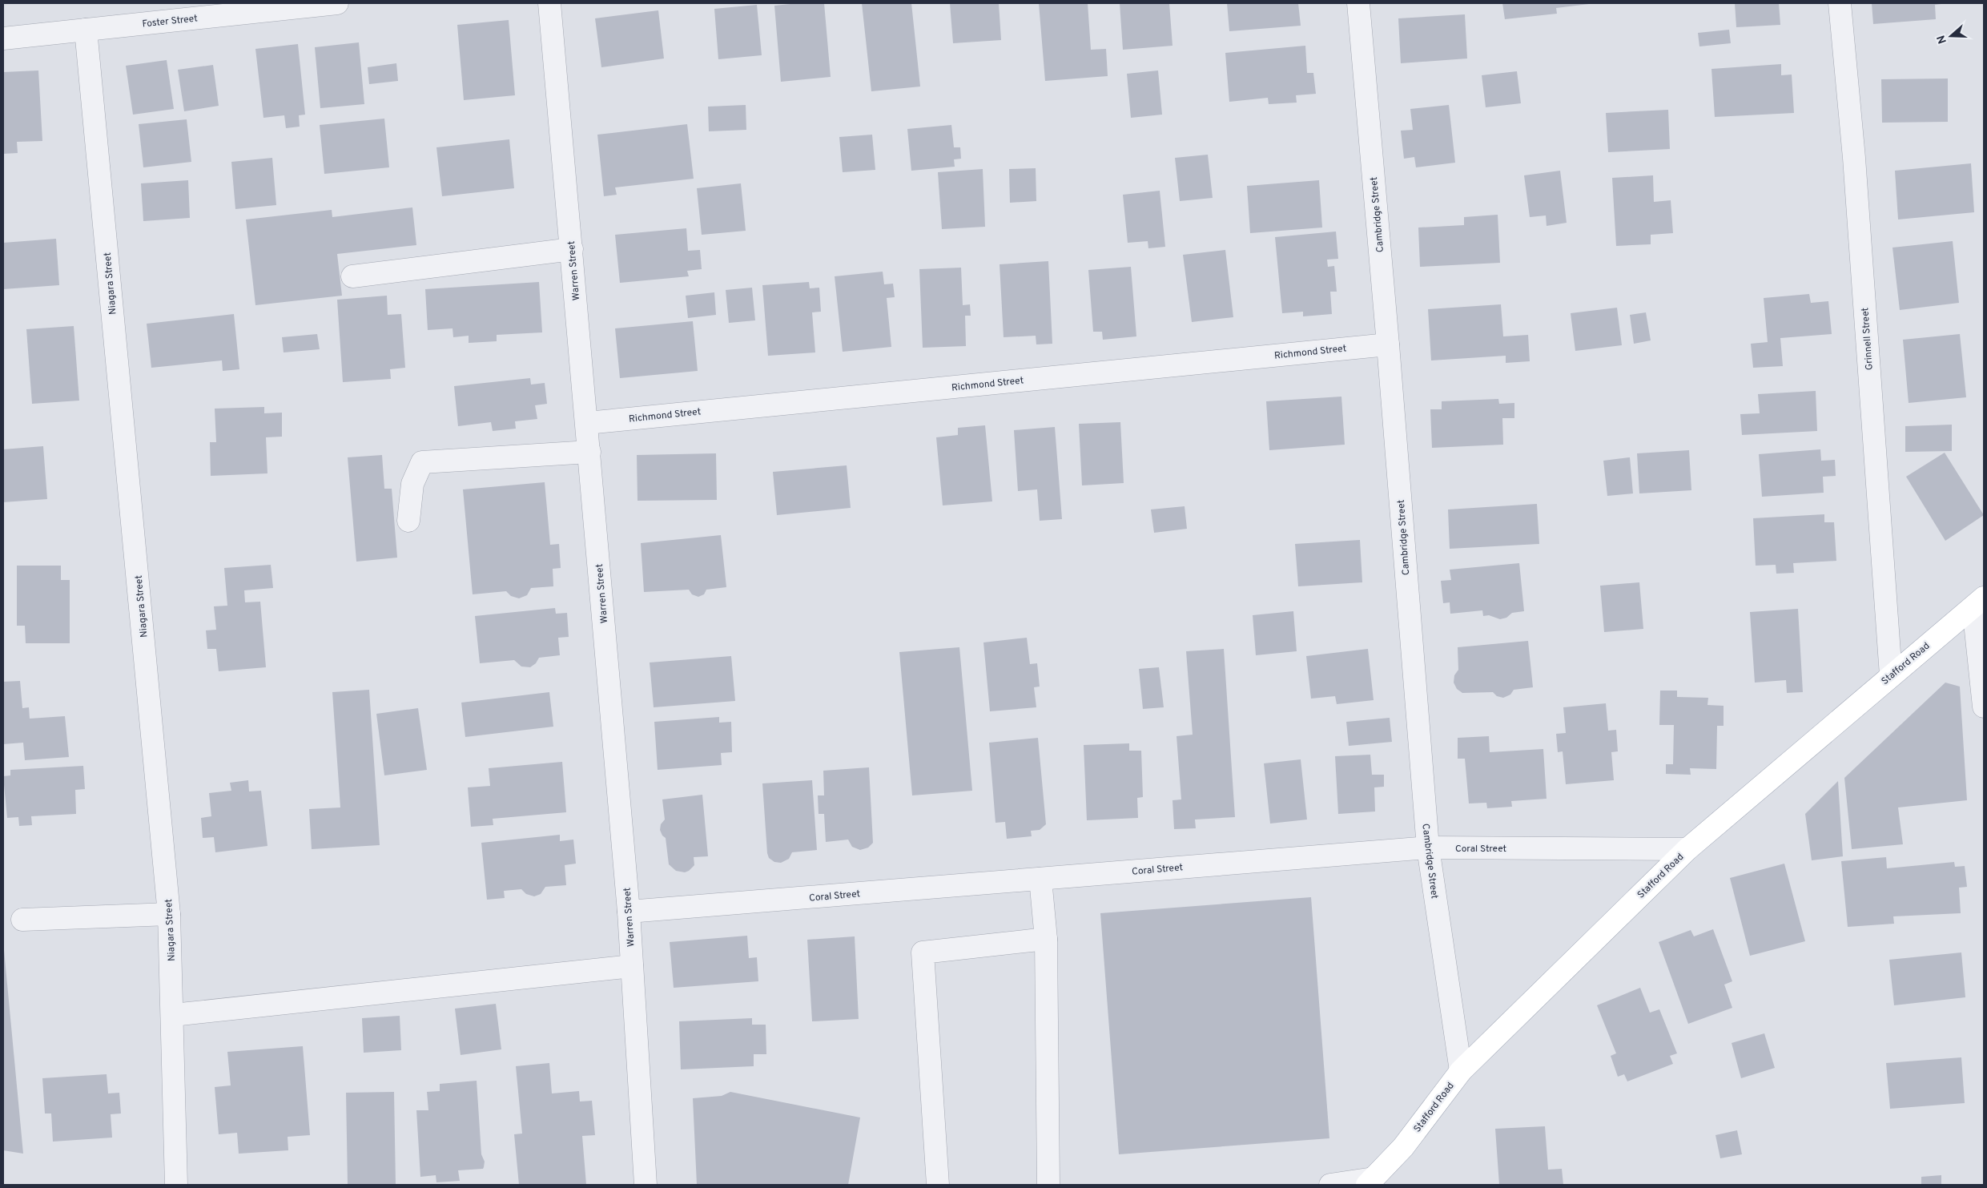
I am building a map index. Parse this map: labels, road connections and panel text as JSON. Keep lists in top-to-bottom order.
{
  "streets": {
    "main road": ["Stafford Road"],
    "street": [
      "Foster Street",
      "Cambridge Street",
      "Warren Street",
      "Niagara Street",
      "Grinnell Street",
      "Richmond Street",
      "Coral Street"
    ]
  },
  "crossings": [
    ["Foster Street", "Niagara Street"],
    ["Cambridge Street", "Richmond Street"],
    ["Cambridge Street", "Stafford Road"],
    ["Cambridge Street", "Coral Street"],
    ["Warren Street", "Richmond Street"],
    ["Warren Street", "Coral Street"],
    ["Grinnell Street", "Stafford Road"],
    ["Stafford Road", "Coral Street"]
  ],
  "north": "left"
}
